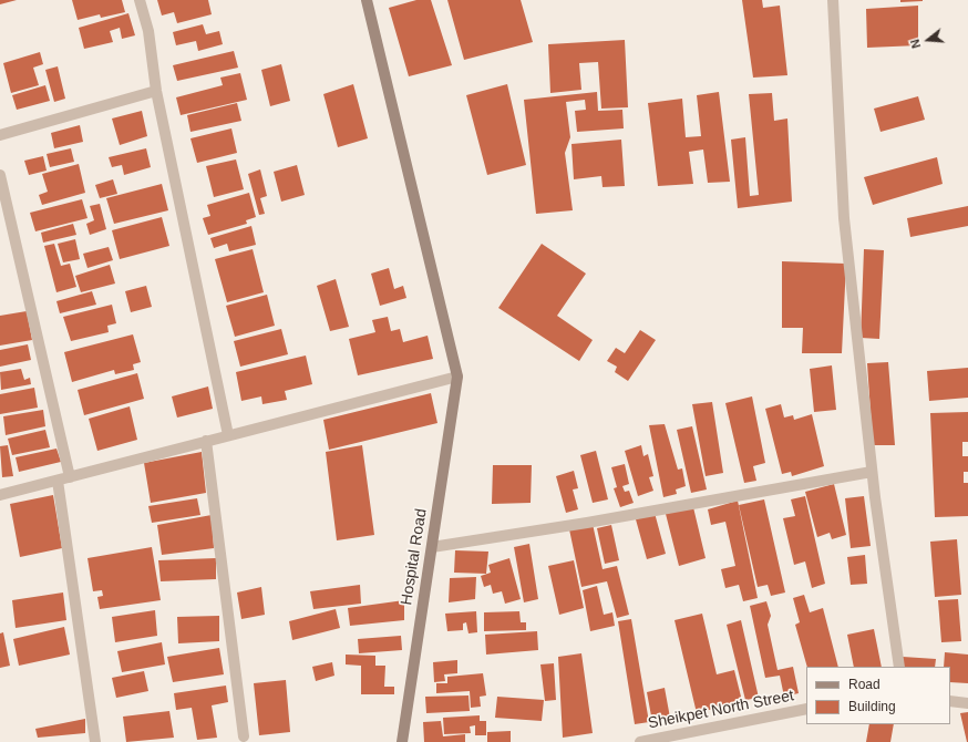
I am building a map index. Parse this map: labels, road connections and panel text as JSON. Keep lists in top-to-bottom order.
{
  "streets": {
    "main road": ["Hospital Road"],
    "street": ["Sheikpet North Street"]
  },
  "legend": ["Road", "Building"],
  "north": "left"
}
